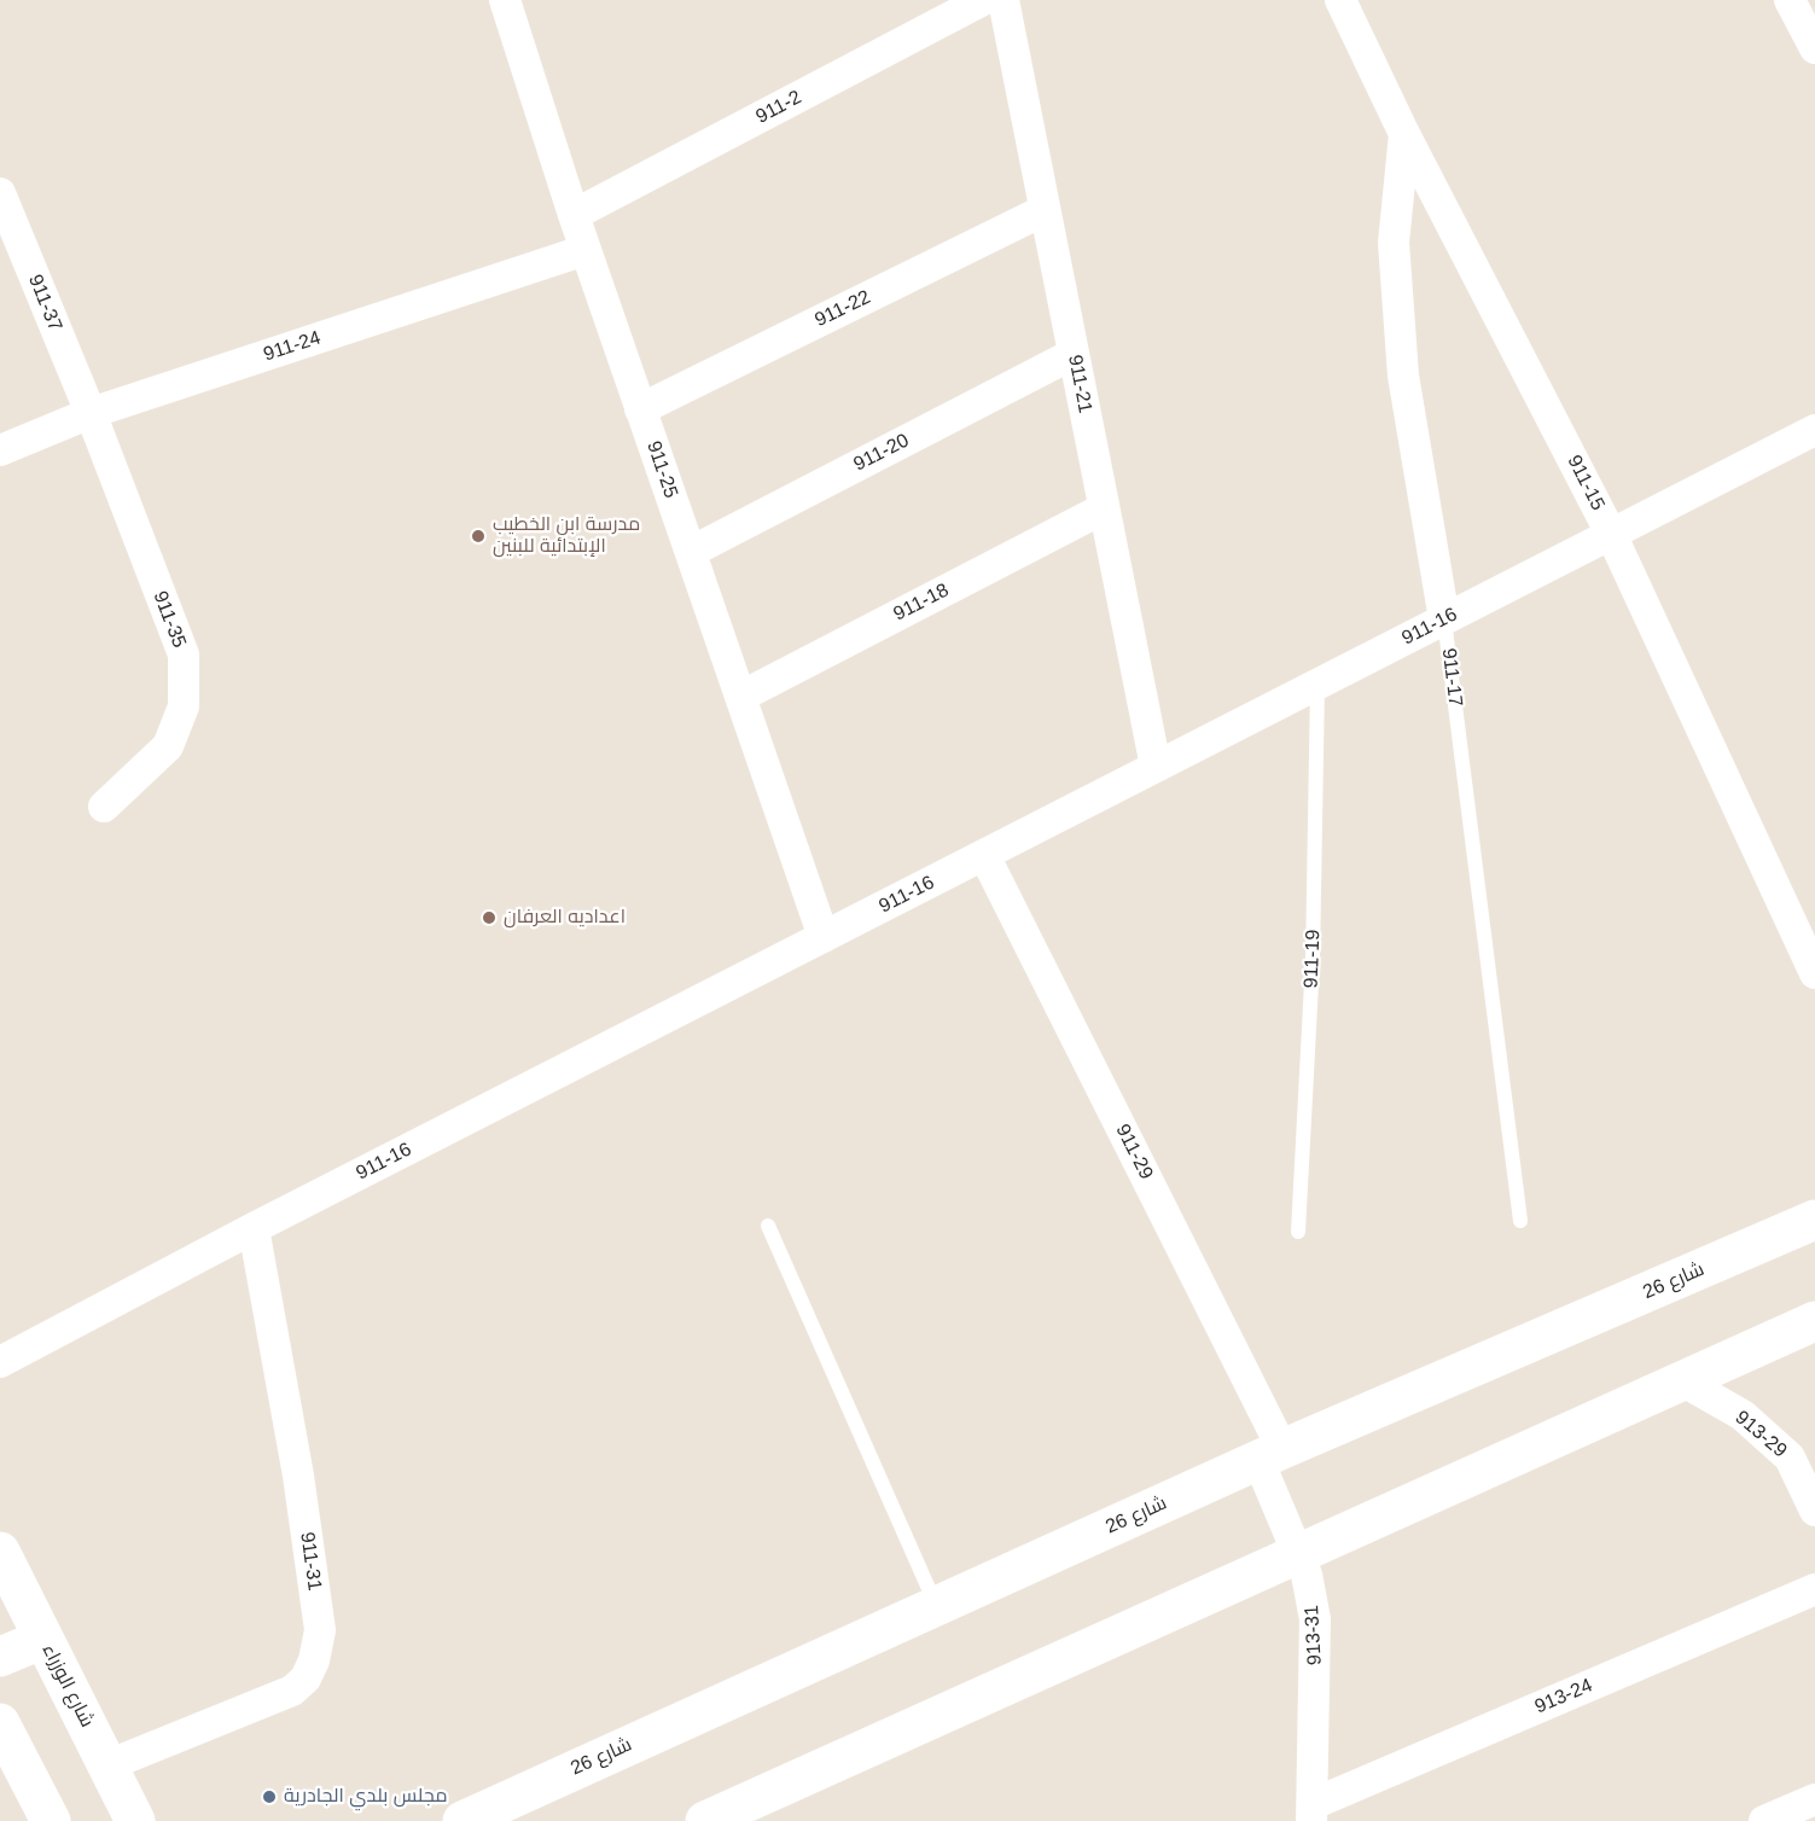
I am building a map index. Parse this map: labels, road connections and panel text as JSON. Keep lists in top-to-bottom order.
{
  "streets": {
    "street": [
      "911-2",
      "911-37",
      "911-22",
      "911-24",
      "911-21",
      "911-20",
      "911-25",
      "911-15",
      "911-18",
      "911-35",
      "911-16",
      "911-17",
      "911-29",
      "شارع 26",
      "913-29",
      "911-31",
      "913-31",
      "شارع الوزراء",
      "913-24"
    ],
    "lane": ["911-19"]
  },
  "crossings": [
    ["911-2", "911-25"],
    ["911-37", "911-24"],
    ["911-37", "911-35"],
    ["911-22", "911-21"],
    ["911-22", "911-25"],
    ["911-24", "911-25"],
    ["911-24", "911-35"],
    ["911-21", "911-20"],
    ["911-21", "911-18"],
    ["911-21", "911-16"],
    ["911-20", "911-25"],
    ["911-25", "911-18"],
    ["911-25", "911-16"],
    ["911-15", "911-16"],
    ["911-15", "911-17"],
    ["911-16", "911-17"],
    ["911-16", "911-19"],
    ["911-16", "911-29"],
    ["911-16", "911-31"],
    ["911-29", "شارع 26"],
    ["911-29", "913-31"],
    ["شارع 26", "913-31"],
    ["911-31", "شارع الوزراء"],
    ["913-31", "913-24"]
  ],
  "places": ["مدرسة ابن الخطيب الإبتدائية للبنين", "اعداديه العرفان", "مجلس بلدي الجادرية"]
}
